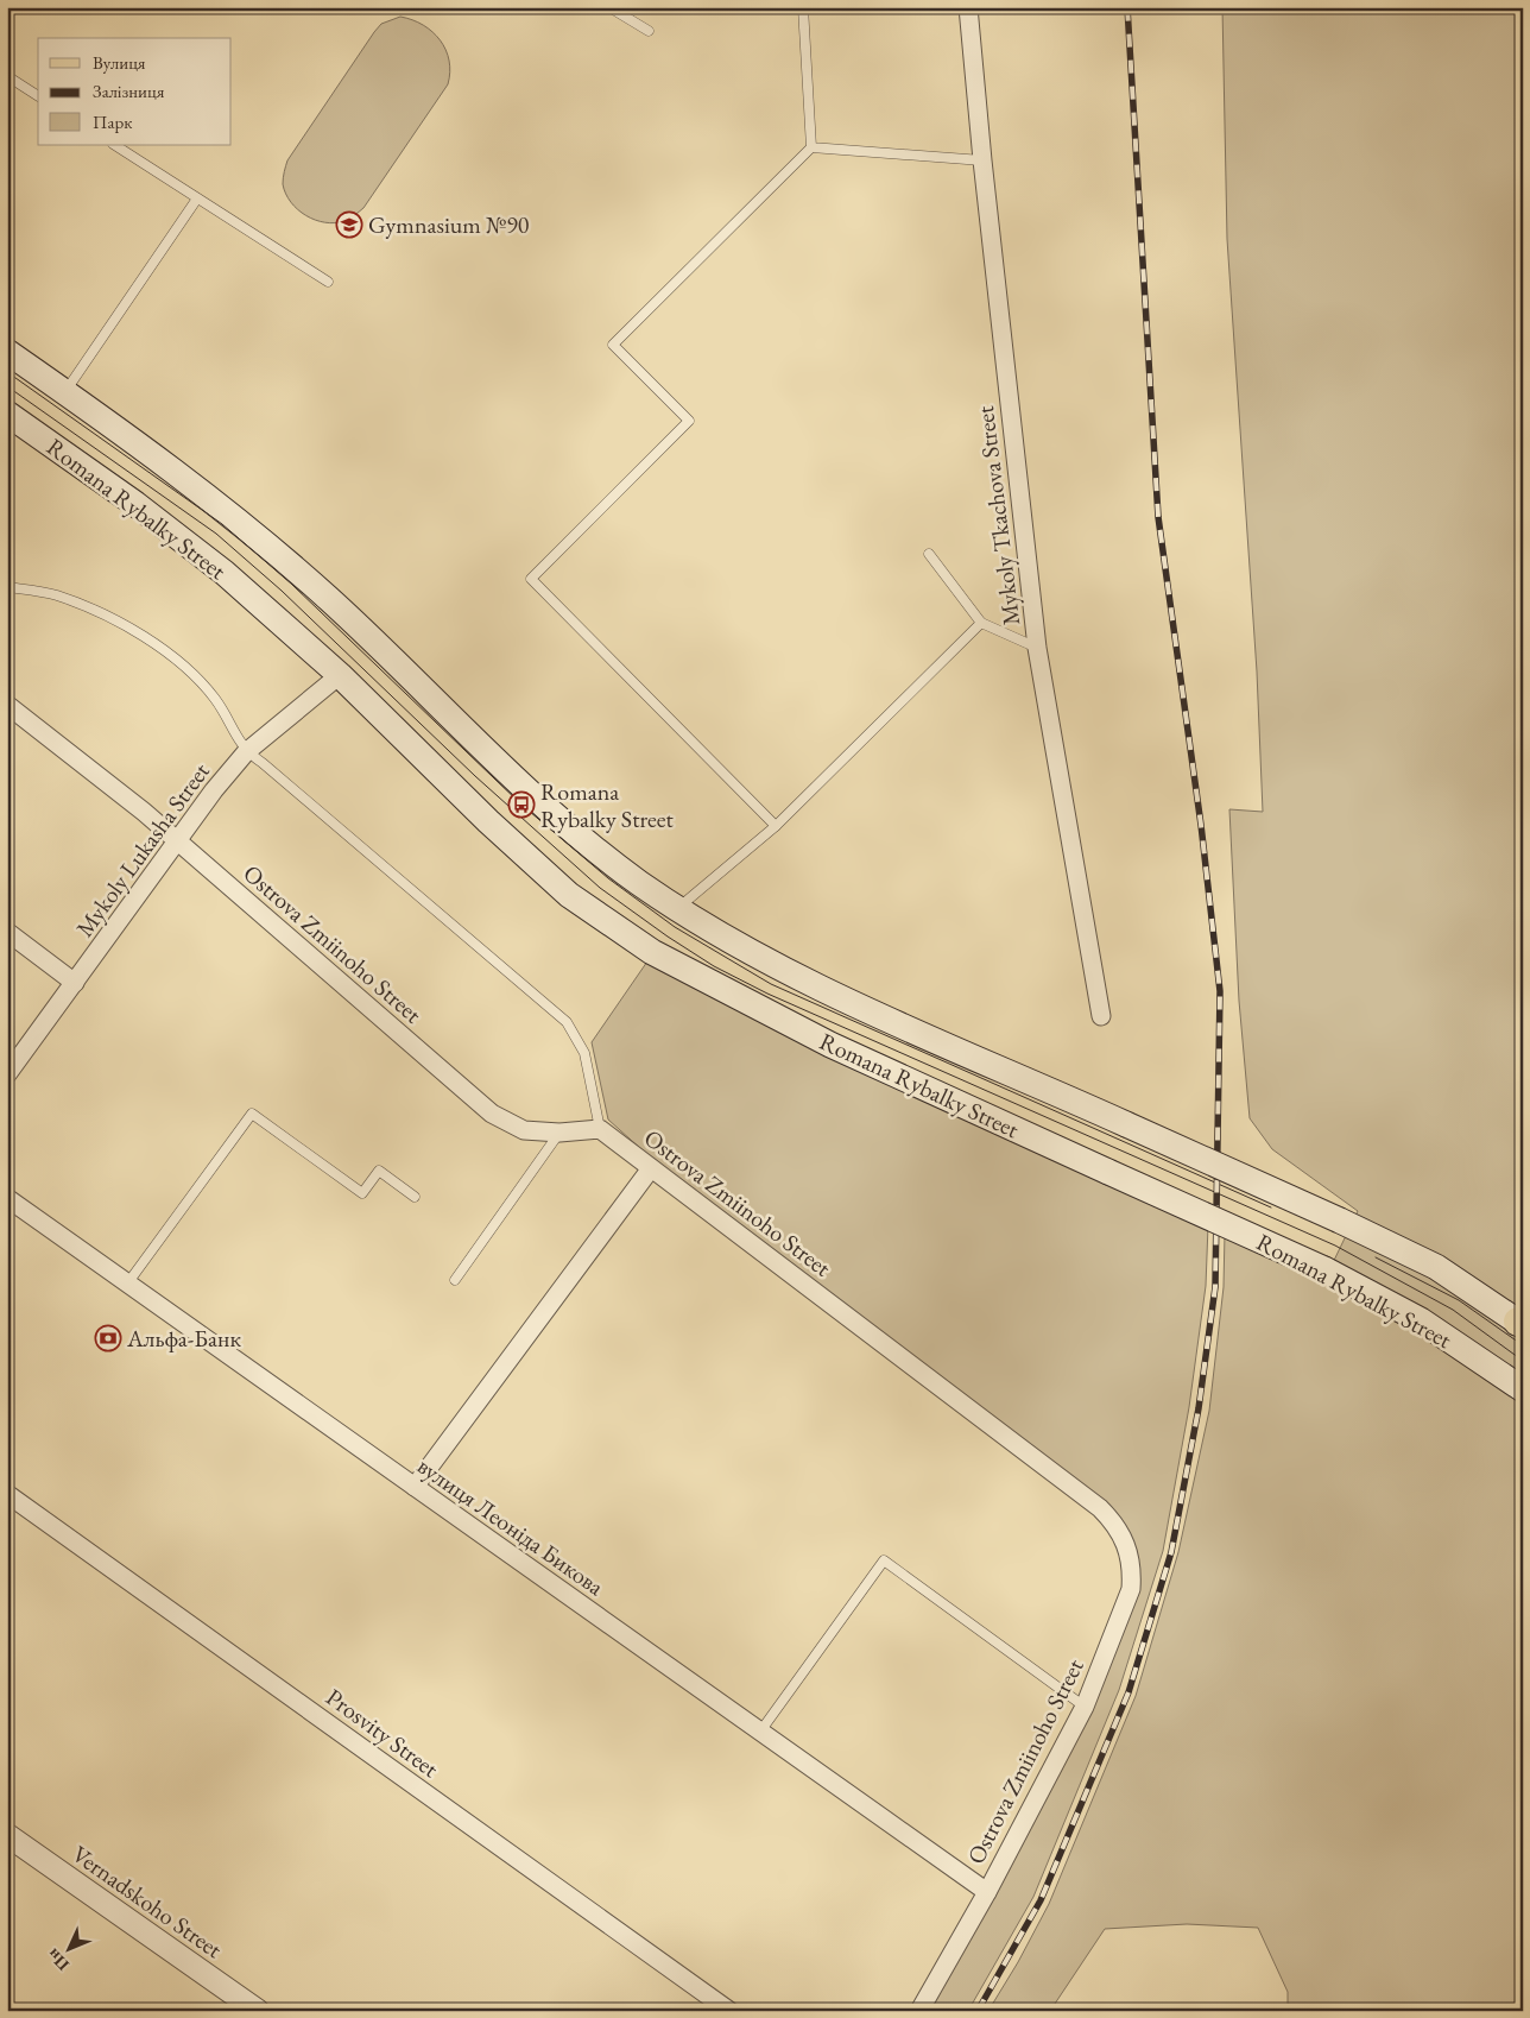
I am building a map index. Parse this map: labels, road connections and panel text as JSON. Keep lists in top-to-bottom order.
{
  "streets": {
    "main road": ["Romana Rybalky Street"],
    "street": [
      "Mykoly Tkachova Street",
      "Mykoly Lukasha Street",
      "Ostrova Zmiinoho Street",
      "вулиця Леоніда Бикова",
      "Prosvity Street",
      "Vernadskoho Street"
    ]
  },
  "crossings": [
    ["Romana Rybalky Street", "Mykoly Lukasha Street"],
    ["Mykoly Lukasha Street", "Ostrova Zmiinoho Street"],
    ["Ostrova Zmiinoho Street", "вулиця Леоніда Бикова"]
  ],
  "places": {
    "school or university": ["Gymnasium №90"],
    "bus stop": ["Romana Rybalky Street"],
    "bank": ["Альфа-Банк"]
  },
  "legend": ["Вулиця", "Залізниця", "Парк"],
  "north": "bottom left"
}
